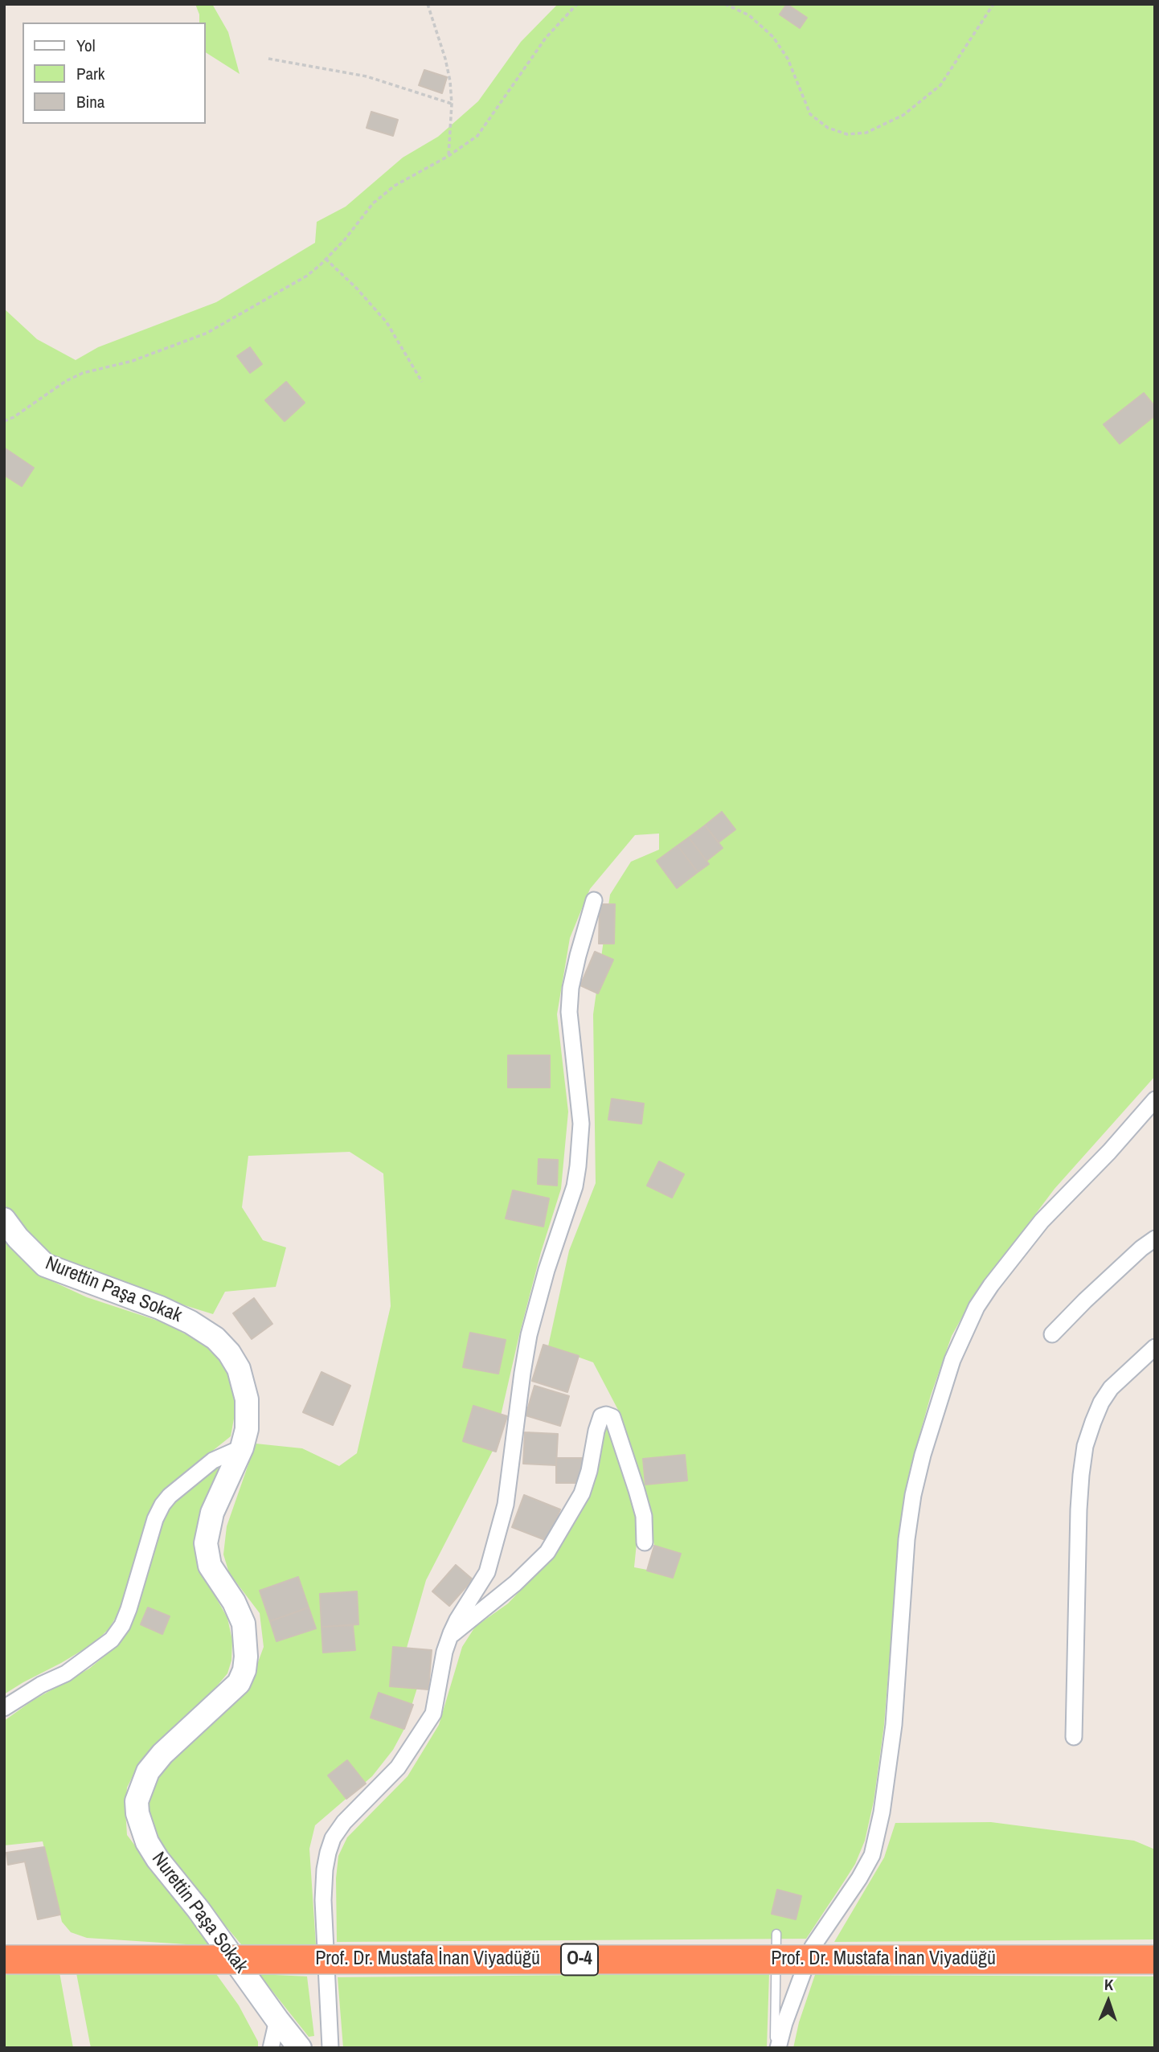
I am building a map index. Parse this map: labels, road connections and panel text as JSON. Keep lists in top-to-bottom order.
{
  "streets": {
    "highway": ["Prof. Dr. Mustafa İnan Viyadüğü", "O-4"],
    "street": ["Nurettin Paşa Sokak"]
  },
  "legend": ["Yol", "Park", "Bina"],
  "north": "top"
}
